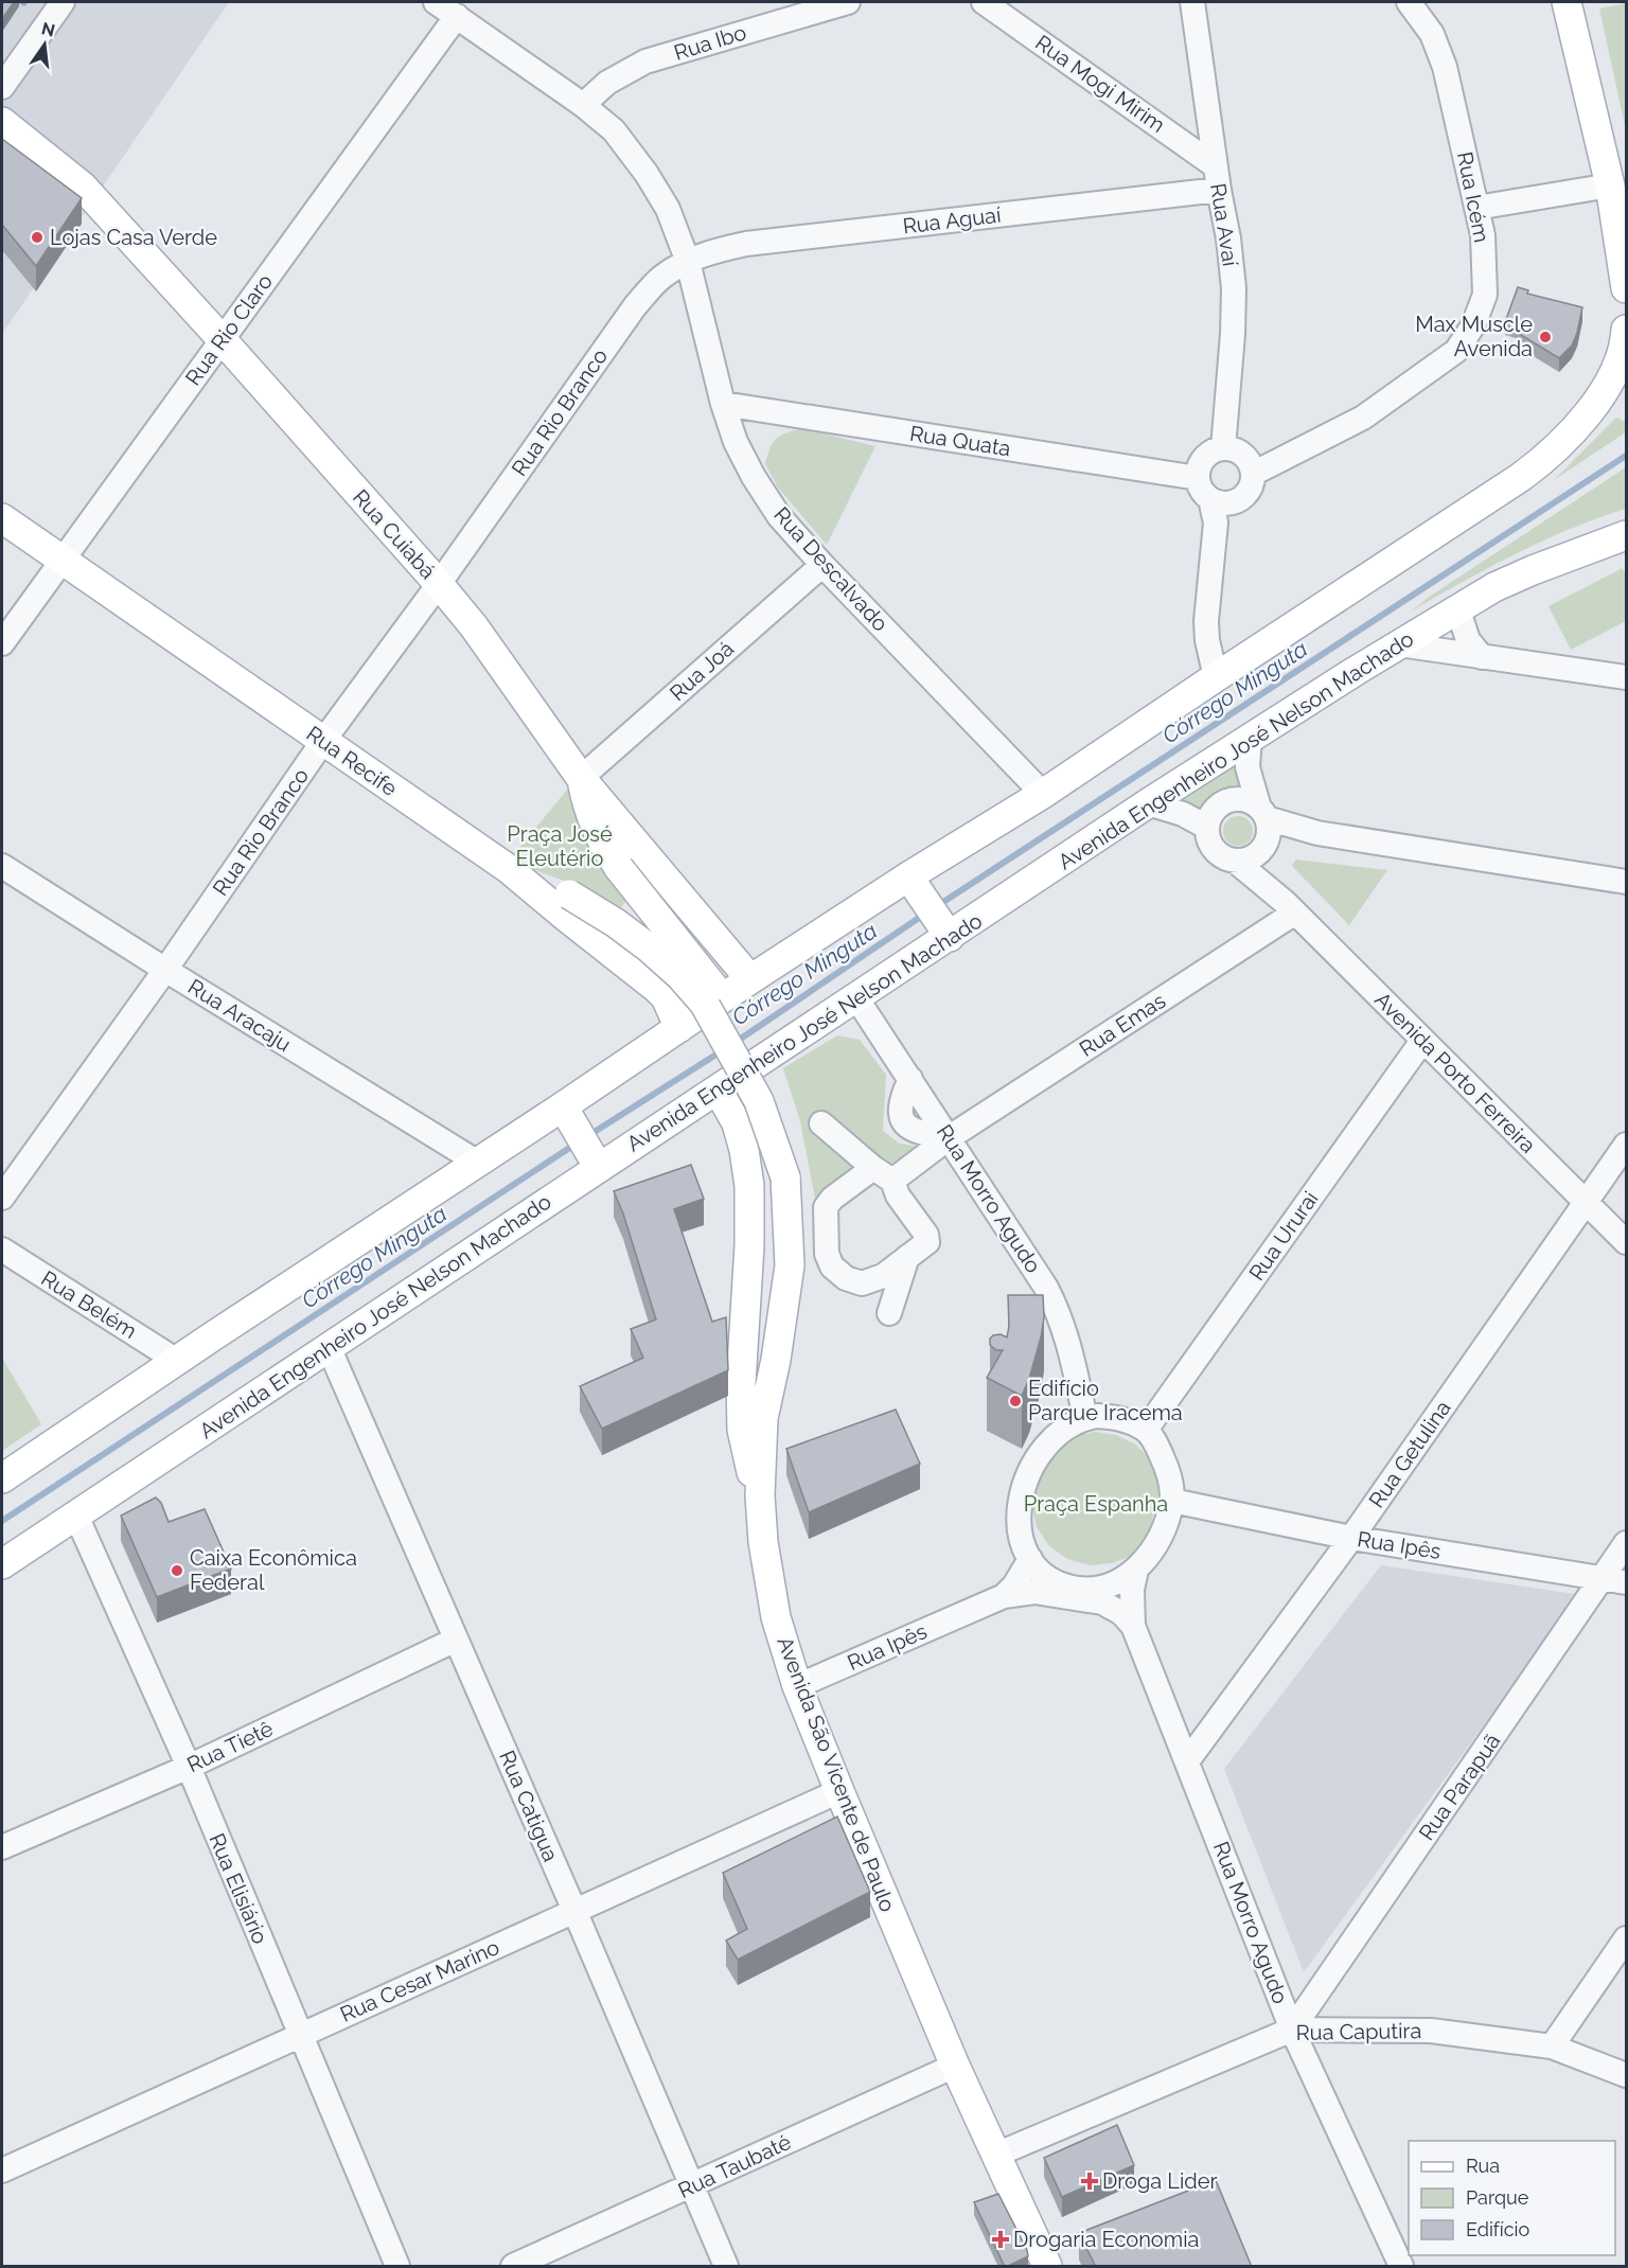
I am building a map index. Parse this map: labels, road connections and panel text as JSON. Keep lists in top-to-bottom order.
{
  "streets": {
    "main road": [
      "Rua Cuiabá",
      "Avenida Engenheiro José Nelson Machado",
      "Rua Recife",
      "Avenida São Vicente de Paulo"
    ],
    "street": [
      "Rua Ibo",
      "Rua Mogi Mirim",
      "Rua Icém",
      "Rua Aguaí",
      "Rua Avaí",
      "Rua Rio Claro",
      "Rua Rio Branco",
      "Rua Quata",
      "Rua Descalvado",
      "Rua Joá",
      "Rua Aracaju",
      "Rua Emas",
      "Avenida Porto Ferreira",
      "Rua Morro Agudo",
      "Rua Ururai",
      "Rua Belém",
      "Rua Getulina",
      "Rua Ipês",
      "Rua Tietê",
      "Rua Parapuã",
      "Rua Catigua",
      "Rua Elisiário",
      "Rua Cesar Marino",
      "Rua Caputira",
      "Rua Taubaté"
    ]
  },
  "crossings": [
    ["Rua Ibo", "Rua Descalvado"],
    ["Rua Mogi Mirim", "Rua Aguaí"],
    ["Rua Mogi Mirim", "Rua Avaí"],
    ["Rua Icém", "Rua Avaí"],
    ["Rua Icém", "Rua Quata"],
    ["Rua Aguaí", "Rua Avaí"],
    ["Rua Aguaí", "Rua Rio Branco"],
    ["Rua Aguaí", "Rua Descalvado"],
    ["Rua Avaí", "Rua Quata"],
    ["Rua Rio Claro", "Rua Cuiabá"],
    ["Rua Rio Claro", "Rua Descalvado"],
    ["Rua Rio Claro", "Rua Recife"],
    ["Rua Rio Branco", "Rua Cuiabá"],
    ["Rua Rio Branco", "Rua Descalvado"],
    ["Rua Rio Branco", "Rua Recife"],
    ["Rua Rio Branco", "Rua Aracaju"],
    ["Rua Quata", "Rua Descalvado"],
    ["Rua Cuiabá", "Rua Joá"],
    ["Rua Cuiabá", "Avenida São Vicente de Paulo"],
    ["Rua Descalvado", "Rua Joá"],
    ["Rua Joá", "Avenida São Vicente de Paulo"],
    ["Avenida Engenheiro José Nelson Machado", "Avenida Porto Ferreira"],
    ["Avenida Engenheiro José Nelson Machado", "Rua Morro Agudo"],
    ["Avenida Engenheiro José Nelson Machado", "Rua Catigua"],
    ["Avenida Engenheiro José Nelson Machado", "Rua Elisiário"],
    ["Rua Recife", "Avenida São Vicente de Paulo"],
    ["Rua Emas", "Avenida Porto Ferreira"],
    ["Rua Emas", "Rua Morro Agudo"],
    ["Avenida Porto Ferreira", "Rua Ururai"],
    ["Avenida Porto Ferreira", "Rua Getulina"],
    ["Rua Morro Agudo", "Rua Ururai"],
    ["Rua Morro Agudo", "Rua Getulina"],
    ["Rua Morro Agudo", "Rua Ipês"],
    ["Rua Morro Agudo", "Rua Parapuã"],
    ["Rua Morro Agudo", "Rua Caputira"],
    ["Rua Ururai", "Rua Ipês"],
    ["Rua Getulina", "Rua Ipês"],
    ["Rua Ipês", "Avenida São Vicente de Paulo"],
    ["Rua Ipês", "Rua Parapuã"],
    ["Rua Tietê", "Rua Catigua"],
    ["Rua Tietê", "Rua Elisiário"],
    ["Avenida São Vicente de Paulo", "Rua Cesar Marino"],
    ["Avenida São Vicente de Paulo", "Rua Caputira"],
    ["Avenida São Vicente de Paulo", "Rua Taubaté"],
    ["Rua Parapuã", "Rua Caputira"],
    ["Rua Catigua", "Rua Cesar Marino"],
    ["Rua Catigua", "Rua Taubaté"],
    ["Rua Elisiário", "Rua Cesar Marino"]
  ],
  "water": ["Córrego Minguta"],
  "parks": ["Praça José Eleutério", "Praça Espanha"],
  "places": {
    "other": [
      "Lojas Casa Verde",
      "Max Muscle Avenida",
      "Edifício Parque Iracema",
      "Caixa Econômica Federal"
    ],
    "health": ["Droga Lider", "Drogaria Economia"]
  },
  "legend": ["Rua", "Parque", "Edifício"],
  "north": "top"
}
